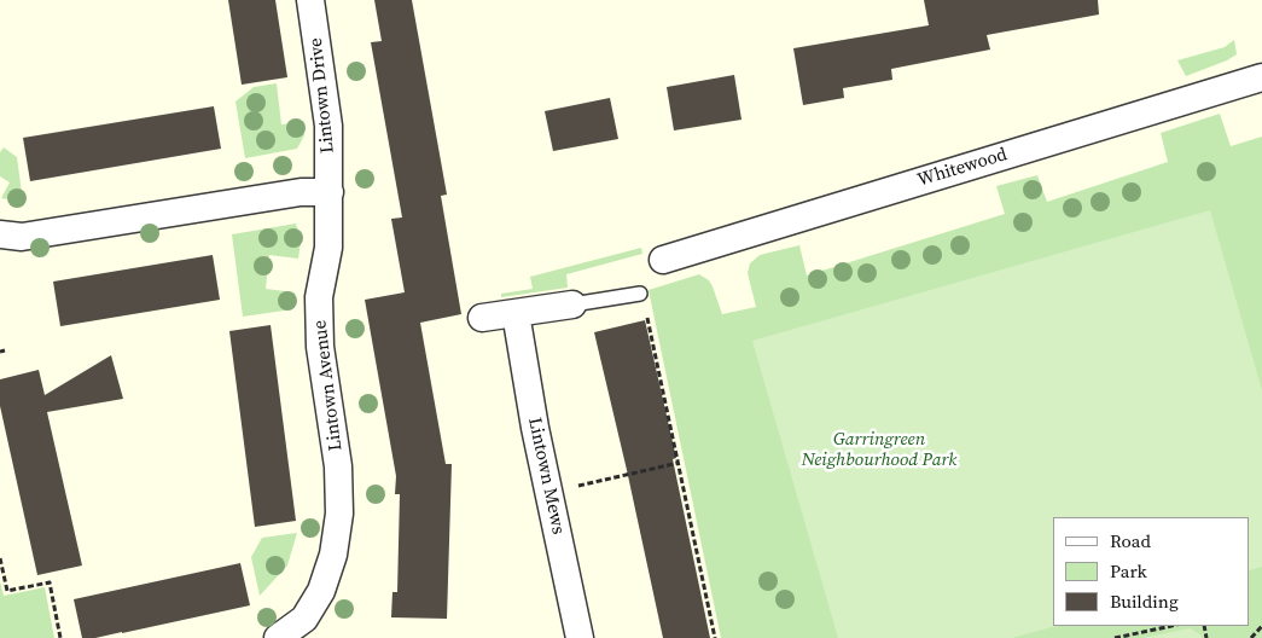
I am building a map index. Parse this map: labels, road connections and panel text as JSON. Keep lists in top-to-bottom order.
{
  "streets": {
    "street": [
      "Lintown Drive",
      "Whitewood",
      "Lintown Avenue",
      "Lintown Mews"
    ]
  },
  "crossings": [
    ["Lintown Drive", "Lintown Avenue"]
  ],
  "parks": ["Garringreen Neighbourhood Park"],
  "legend": ["Road", "Park", "Building"]
}
